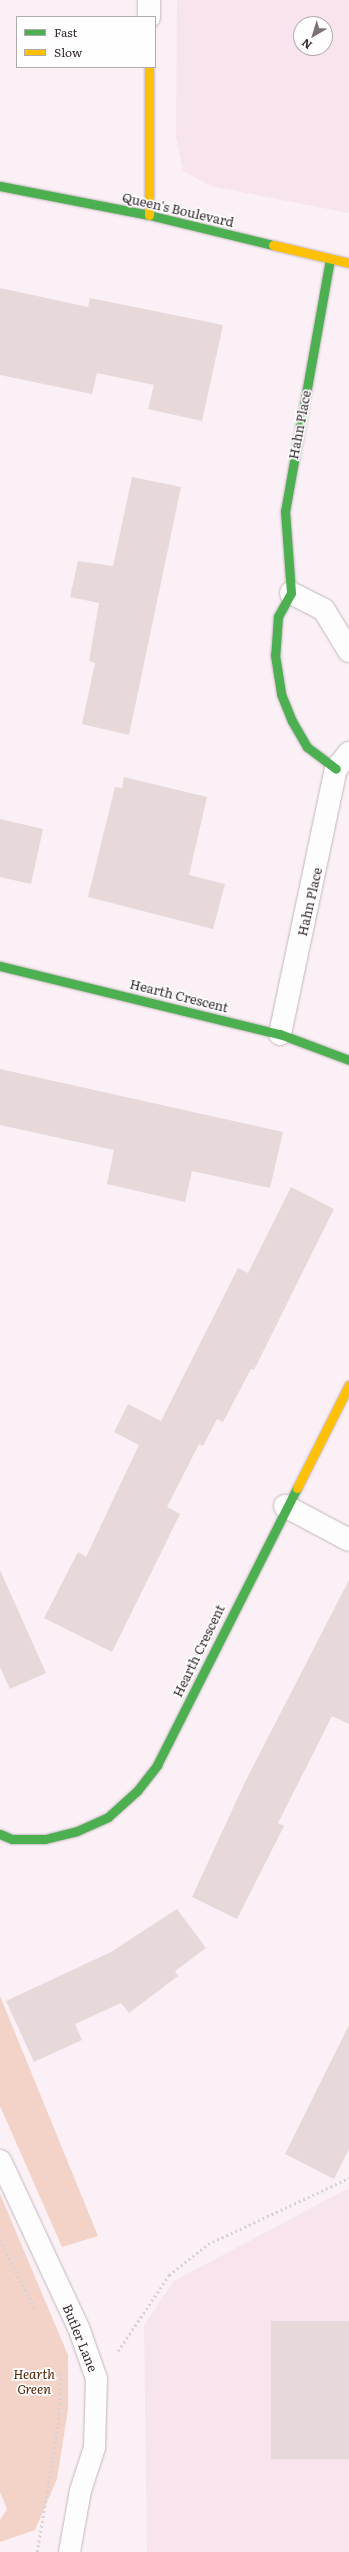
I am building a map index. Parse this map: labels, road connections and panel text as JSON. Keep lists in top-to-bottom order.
{
  "streets": {
    "street": ["Queen's Boulevard", "Hahn Place", "Hearth Crescent"],
    "lane": ["Butler Lane"]
  },
  "crossings": [
    ["Queen's Boulevard", "Hahn Place"],
    ["Hahn Place", "Hearth Crescent"]
  ],
  "parks": ["Hearth Green"],
  "legend": ["Fast", "Slow"],
  "north": "bottom left"
}
